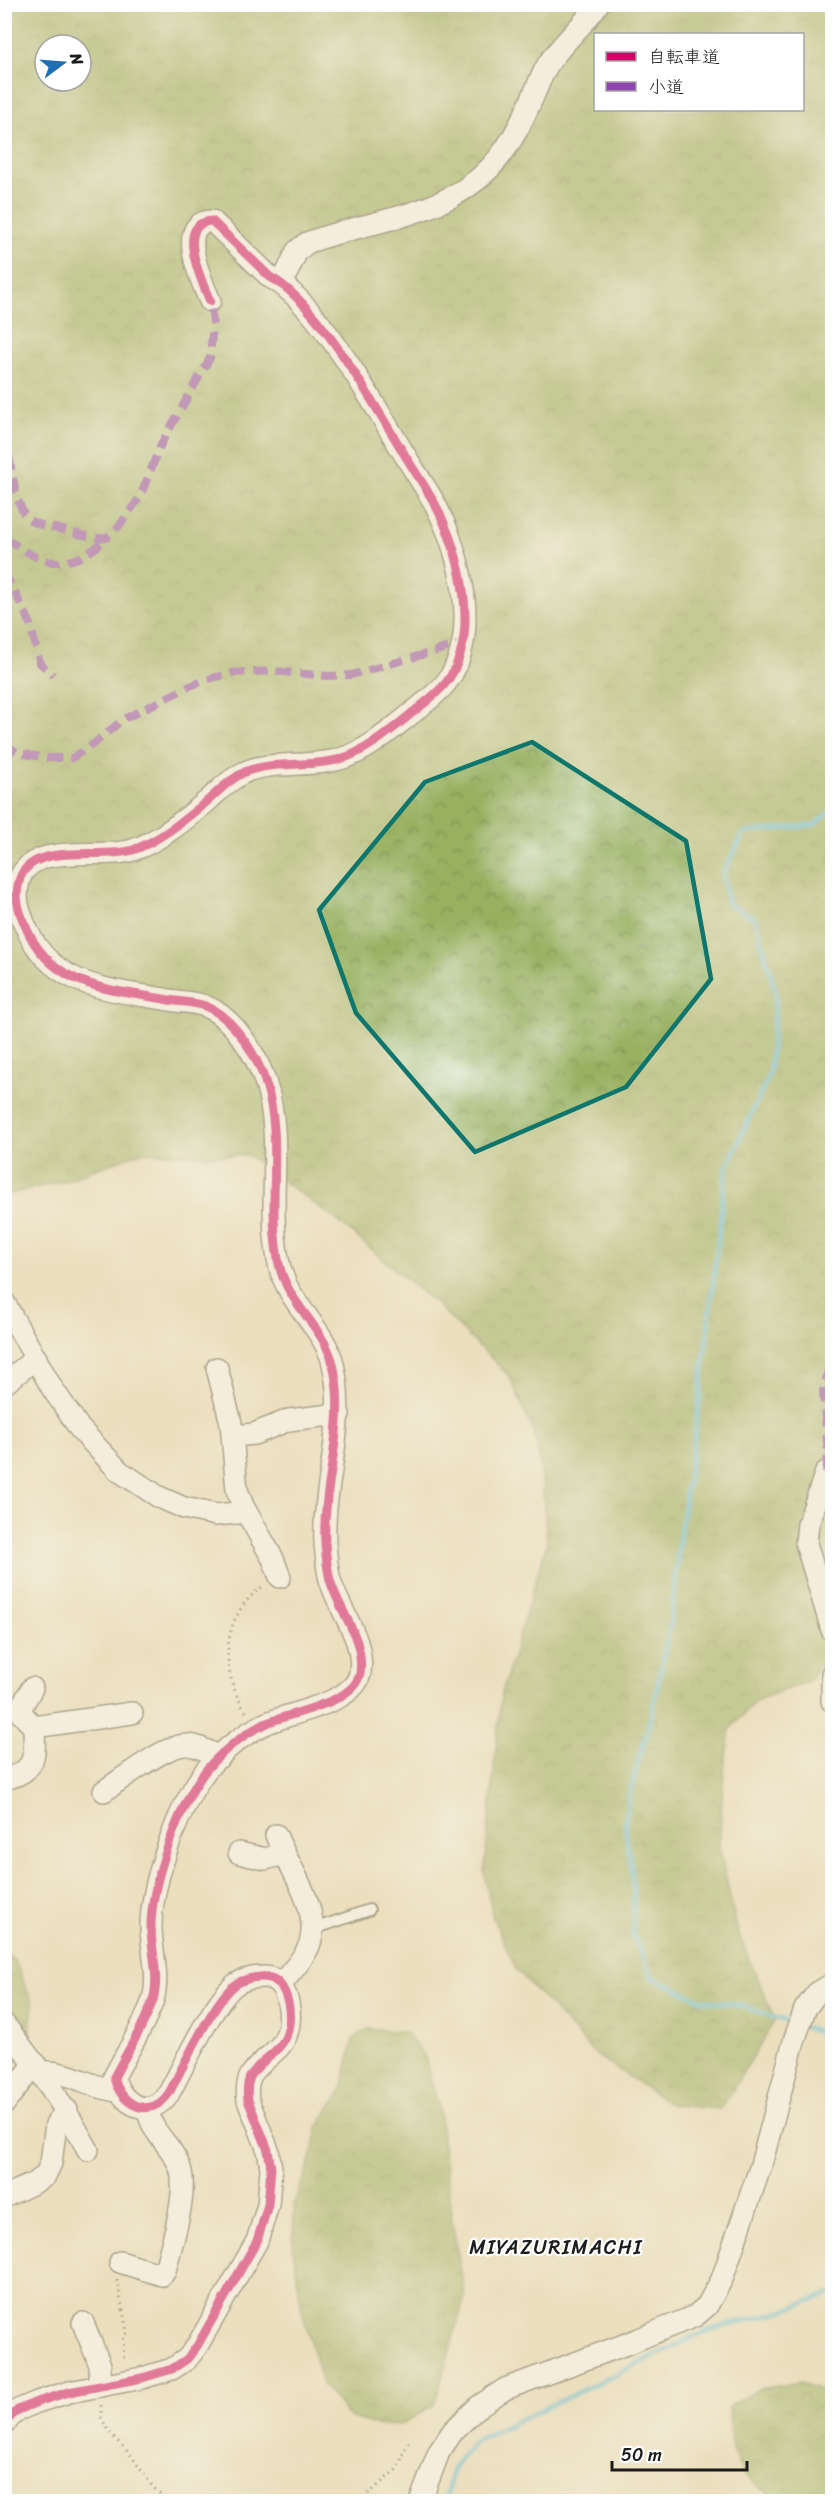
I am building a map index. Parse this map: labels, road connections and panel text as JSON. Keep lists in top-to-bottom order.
{
  "districts": ["MIYAZURIMACHI"],
  "legend": ["自転車道", "小道"],
  "scale_bar": "50 m",
  "north": "right"
}
